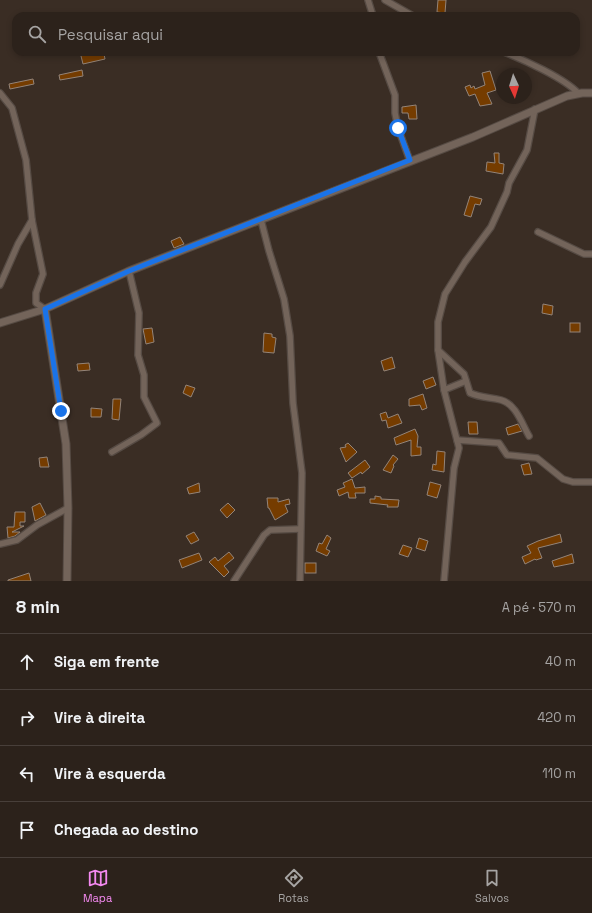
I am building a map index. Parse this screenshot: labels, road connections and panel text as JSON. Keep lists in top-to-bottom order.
{
  "north": "bottom",
  "page": {
    "search": "Pesquisar aqui",
    "heading": ["8 min", "A pé · 570 m"],
    "list": [
      ["Siga em frente", "40 m"],
      ["Vire à direita", "420 m"],
      ["Vire à esquerda", "110 m"],
      "Chegada ao destino"
    ],
    "nav": ["Mapa", "Rotas", "Salvos"]
  }
}
